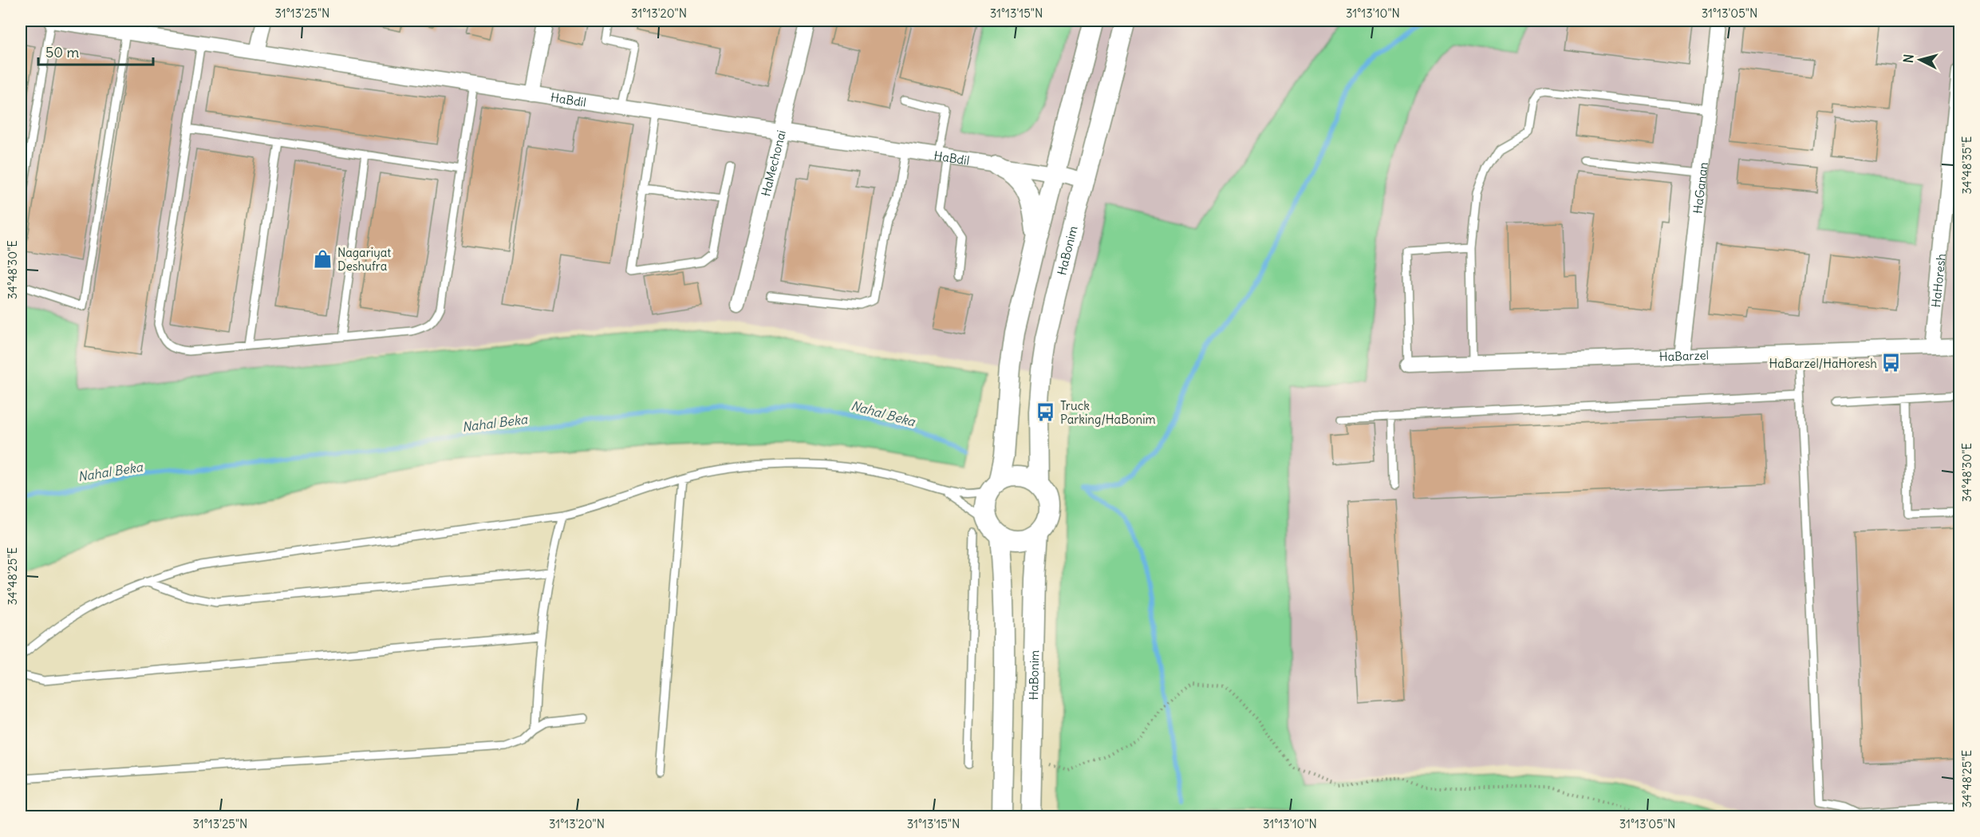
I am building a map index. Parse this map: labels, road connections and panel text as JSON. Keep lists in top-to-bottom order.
{
  "streets": {
    "street": [
      "HaBdil",
      "HaMechonai",
      "HaGanan",
      "HaBonim",
      "HaHoresh",
      "HaBarzel"
    ]
  },
  "crossings": [
    ["HaBdil", "HaMechonai"],
    ["HaBdil", "HaBonim"],
    ["HaGanan", "HaBarzel"],
    ["HaHoresh", "HaBarzel"]
  ],
  "water": ["Nahal Beka"],
  "places": {
    "shop": ["Nagariyat Deshufra"],
    "bus stop": ["HaBarzel/HaHoresh", "Truck Parking/HaBonim"]
  },
  "scale_bar": "50 m",
  "north": "left",
  "coordinates": [
    "31°13'25\"N",
    "31°13'20\"N",
    "31°13'15\"N",
    "31°13'10\"N",
    "31°13'05\"N",
    "34°48'35\"E",
    "34°48'30\"E",
    "34°48'25\"E"
  ]
}
